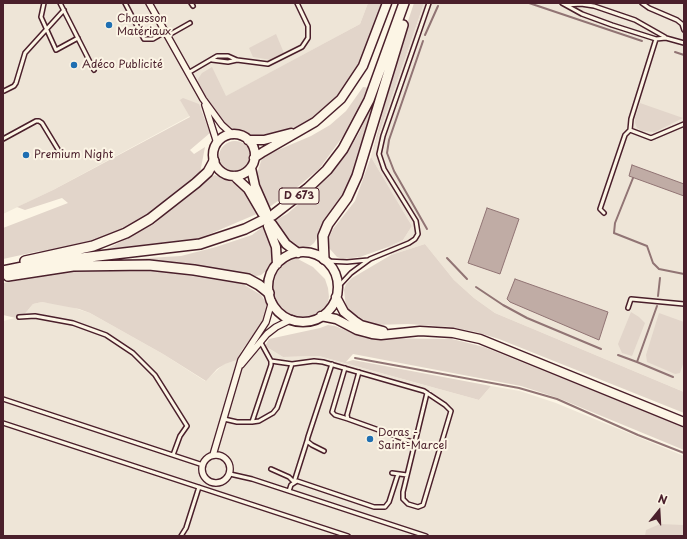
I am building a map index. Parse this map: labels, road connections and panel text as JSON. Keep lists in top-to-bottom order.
{
  "streets": {
    "main road": ["D 673"]
  },
  "places": [
    "Chausson Matériaux",
    "Adéco Publicité",
    "Premium Night",
    "Doras - Saint-Marcel"
  ],
  "north": "top"
}
